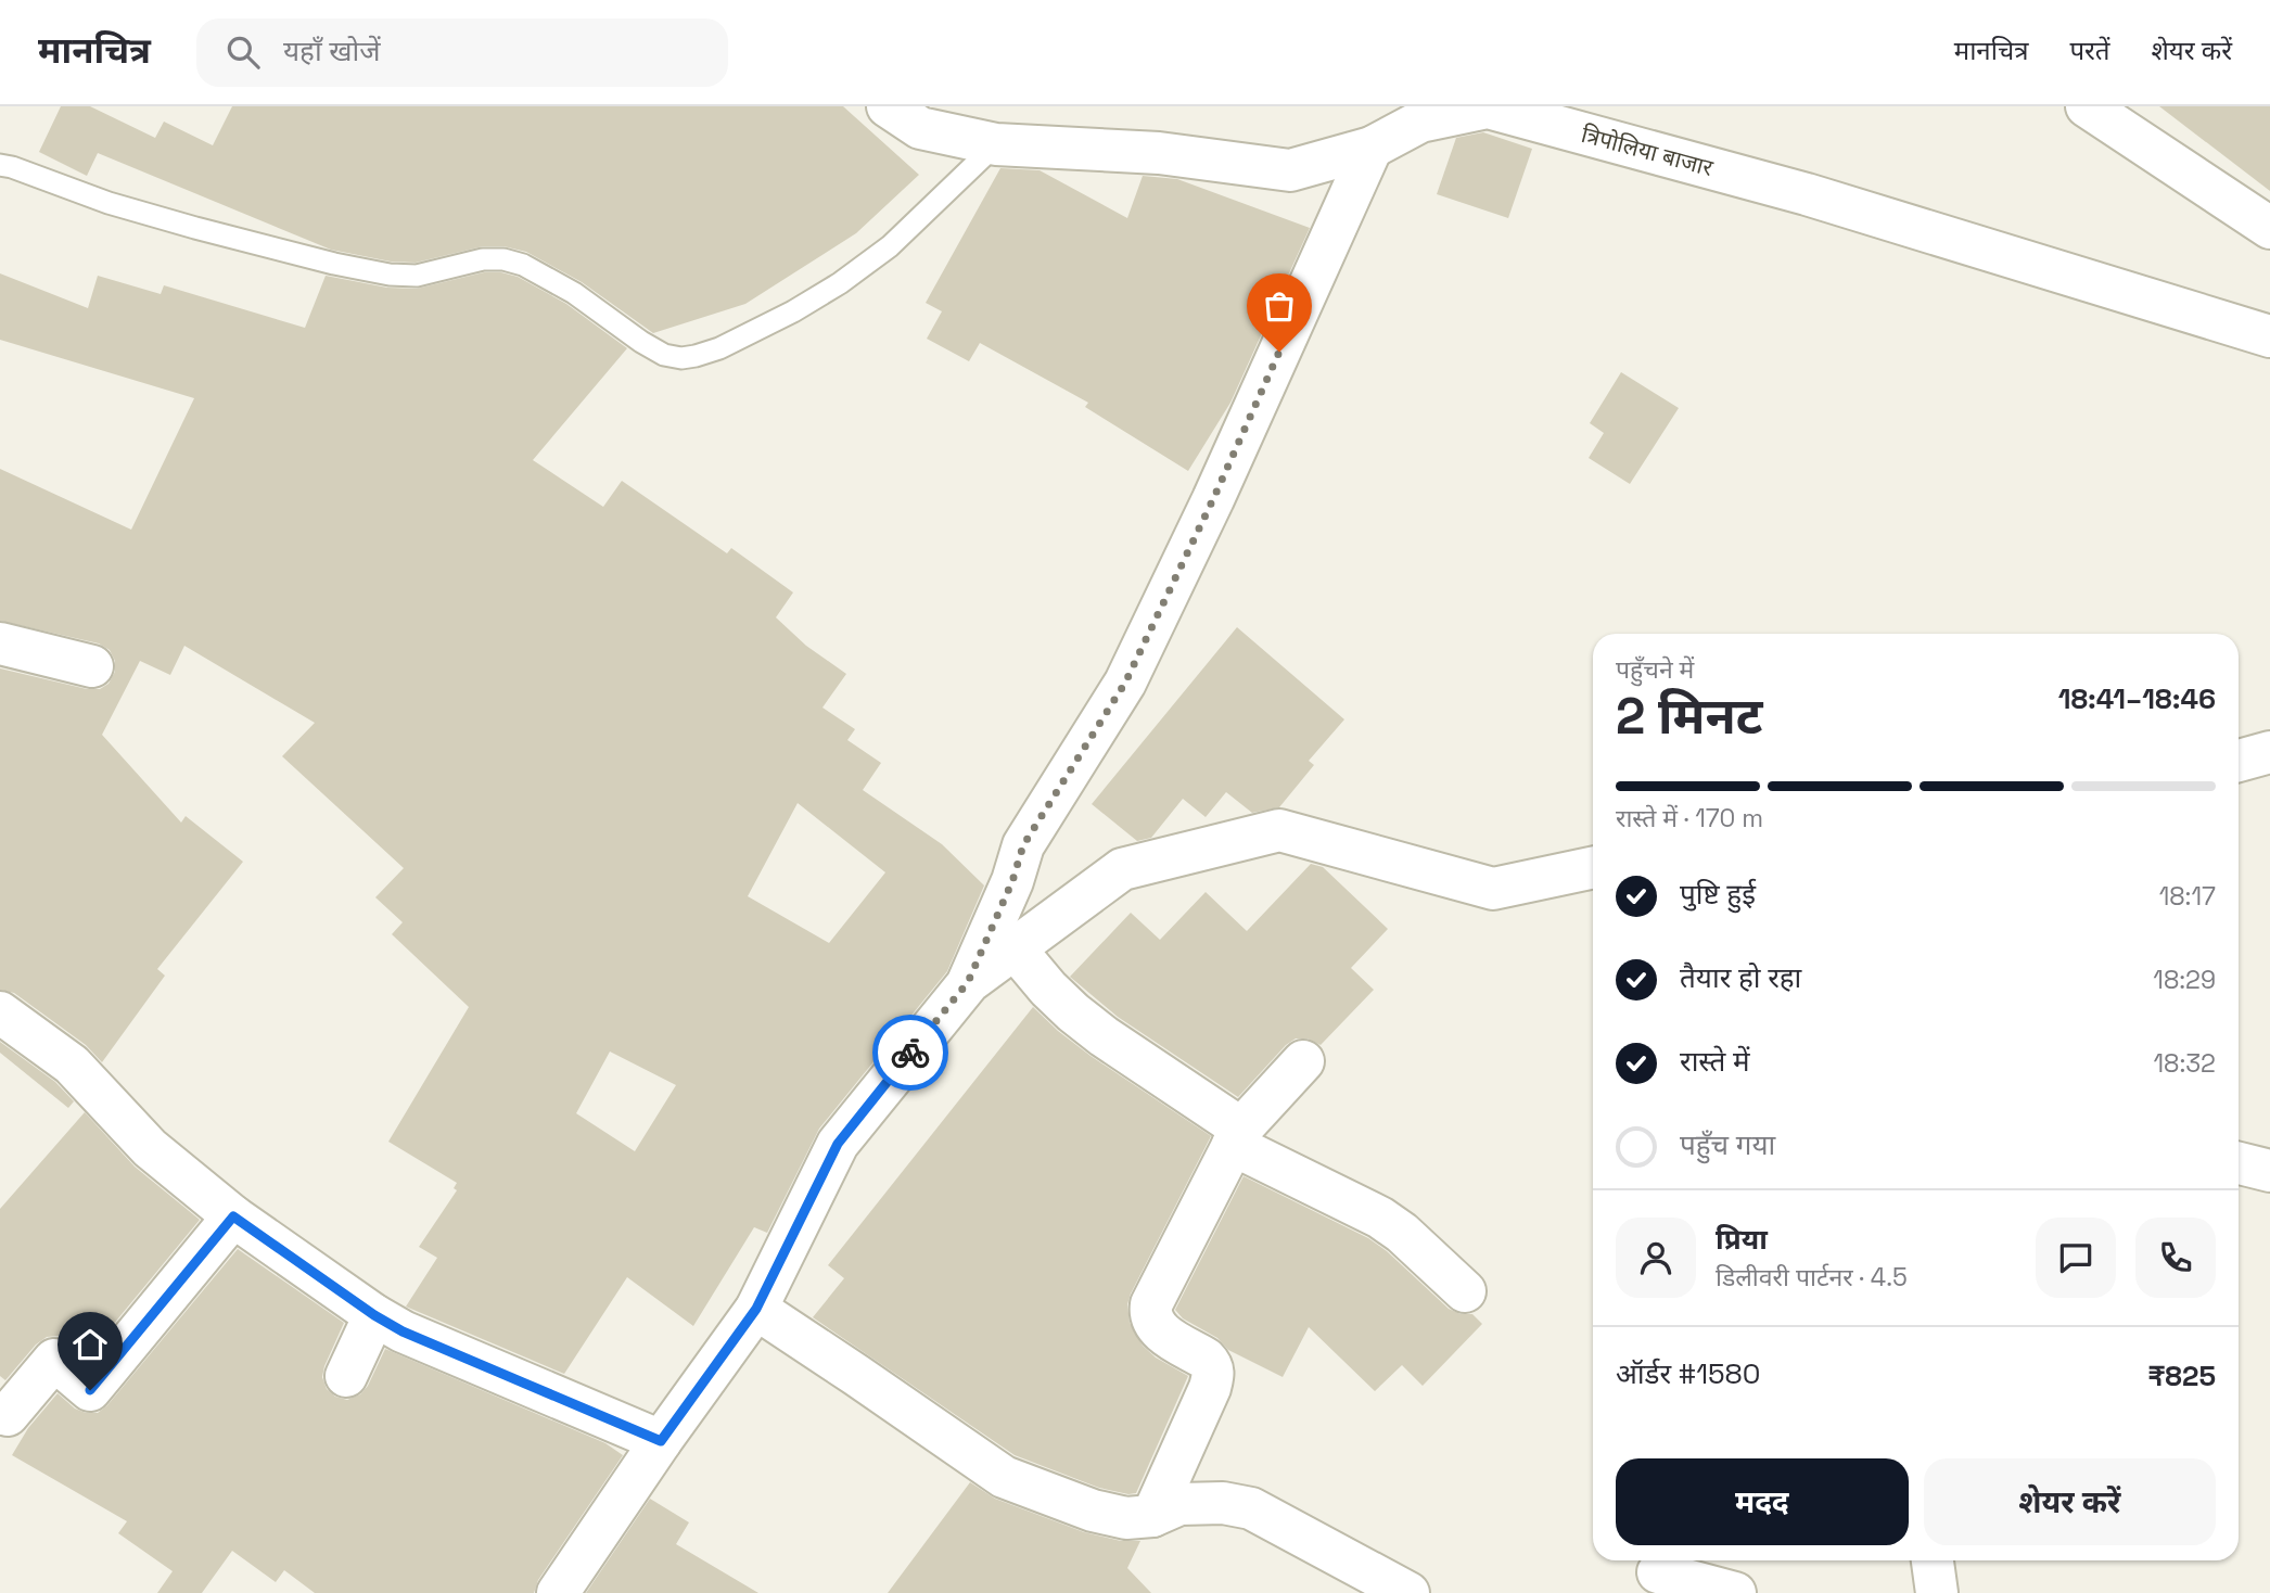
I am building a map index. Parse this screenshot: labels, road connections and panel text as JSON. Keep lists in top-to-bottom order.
{
  "streets": {
    "street": ["त्रिपोलिया बाजार"]
  },
  "page": {
    "header": "मानचित्र",
    "search": "यहाँ खोजें",
    "nav": ["मानचित्र", "परतें", "शेयर करें"],
    "heading": ["2 मिनट", "पहुँचने में", "18:41–18:46"],
    "panel": [
      "प्रिया",
      "डिलीवरी पार्टनर · 4.5",
      "ऑर्डर #1580",
      "₹825"
    ],
    "bar": "रास्ते में · 170 m",
    "list": [
      ["पुष्टि हुई", "18:17"],
      ["तैयार हो रहा", "18:29"],
      ["रास्ते में", "18:32"],
      "पहुँच गया"
    ],
    "buttons": ["मदद", "शेयर करें"]
  }
}
